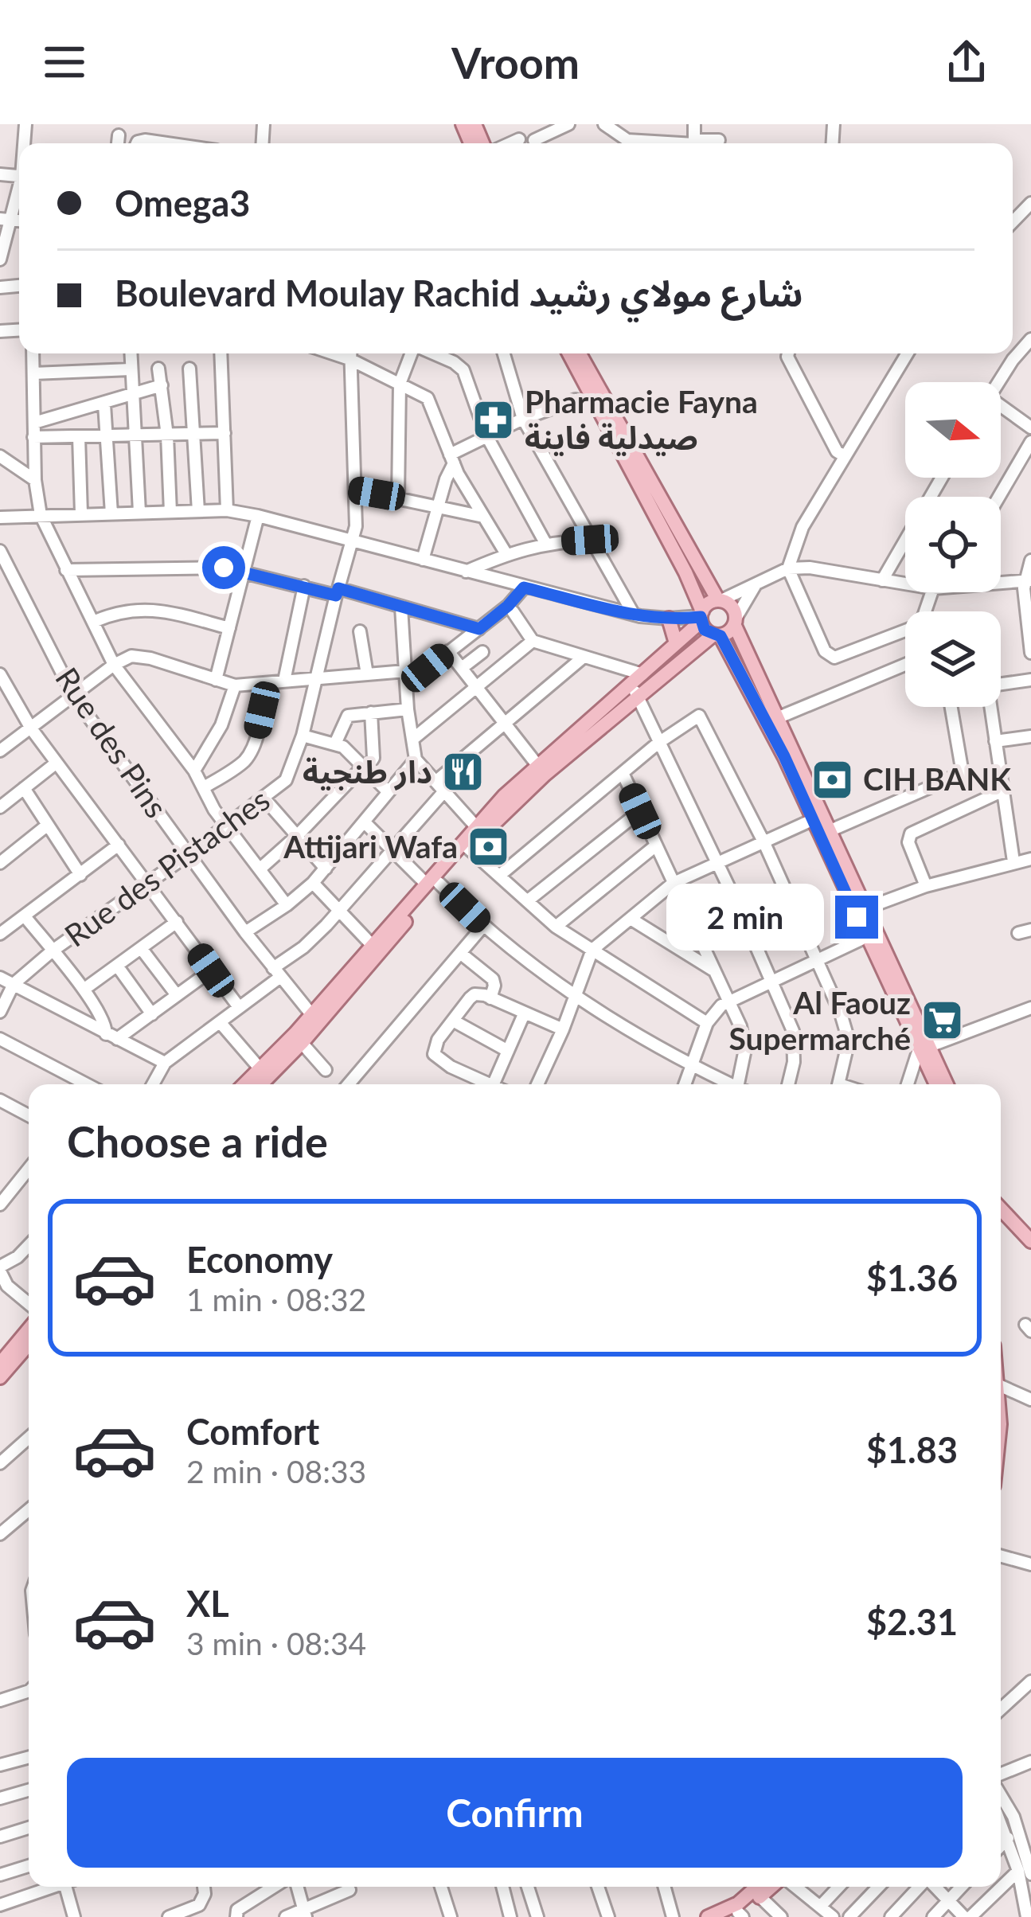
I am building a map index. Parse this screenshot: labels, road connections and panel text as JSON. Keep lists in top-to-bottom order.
{
  "streets": {
    "street": ["Rue des Pins", "Rue des Pistaches"]
  },
  "crossings": [
    ["Rue des Pins", "Rue des Pistaches"]
  ],
  "places": {
    "pharmacy": ["Pharmacie Fayna صيدلية فاينة"],
    "restaurant": ["دار طنجية"],
    "bank": ["CIH BANK", "Attijari Wafa"],
    "supermarket": ["Al Faouz Supermarché"]
  },
  "north": "right",
  "page": {
    "header": "Vroom",
    "banner": ["Omega3", "Boulevard Moulay Rachid شارع مولاي رشيد"],
    "bubble": "2 min",
    "heading": "Choose a ride",
    "list": [
      {
        "name": "Economy",
        "note": "1 min · 08:32",
        "value": "$1.36"
      },
      {
        "name": "Comfort",
        "note": "2 min · 08:33",
        "value": "$1.83"
      },
      {
        "name": "XL",
        "note": "3 min · 08:34",
        "value": "$2.31"
      }
    ],
    "buttons": "Confirm"
  }
}
